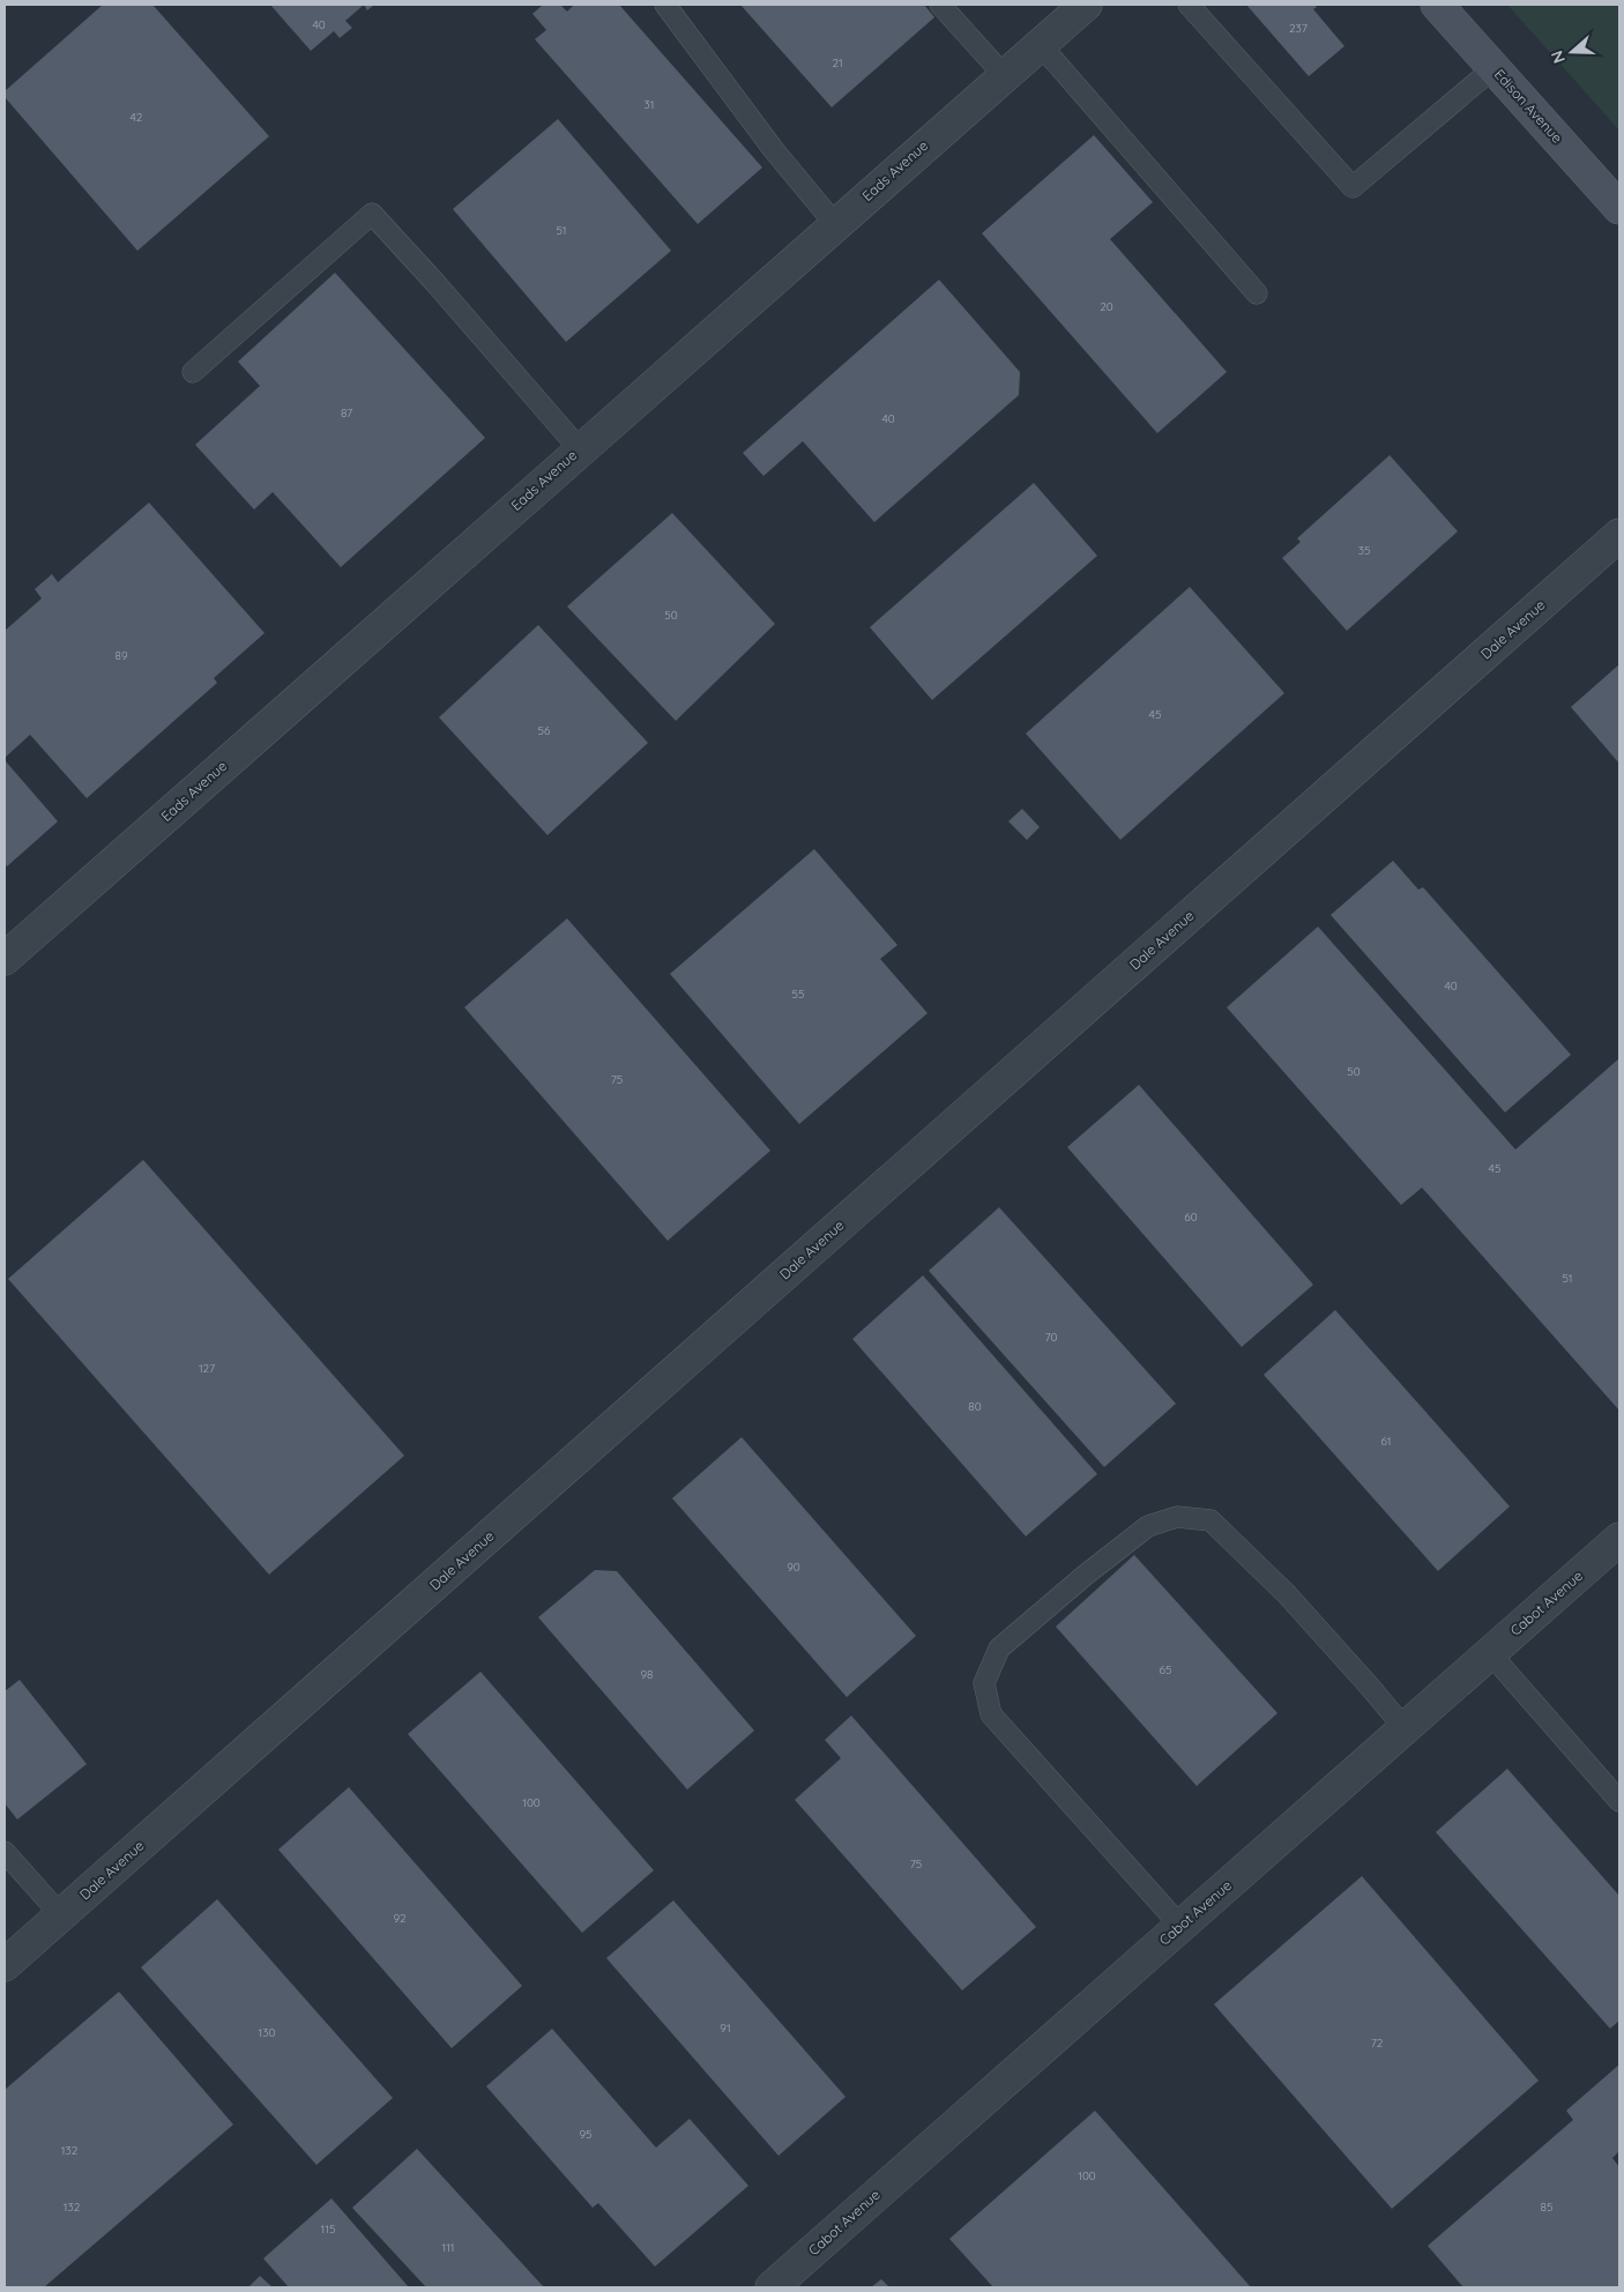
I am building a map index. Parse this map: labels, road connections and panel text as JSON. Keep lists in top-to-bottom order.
{
  "streets": {
    "street": [
      "Edison Avenue",
      "Eads Avenue",
      "Dale Avenue",
      "Cabot Avenue"
    ]
  },
  "house_numbers": [
    "40",
    "237",
    "21",
    "31",
    "42",
    "51",
    "20",
    "87",
    "40",
    "35",
    "50",
    "89",
    "45",
    "56",
    "40",
    "55",
    "50",
    "75",
    "45",
    "60",
    "51",
    "70",
    "127",
    "80",
    "61",
    "90",
    "65",
    "98",
    "100",
    "75",
    "92",
    "91",
    "130",
    "72",
    "95",
    "132",
    "100",
    "132",
    "85",
    "115",
    "111"
  ],
  "north": "left"
}
